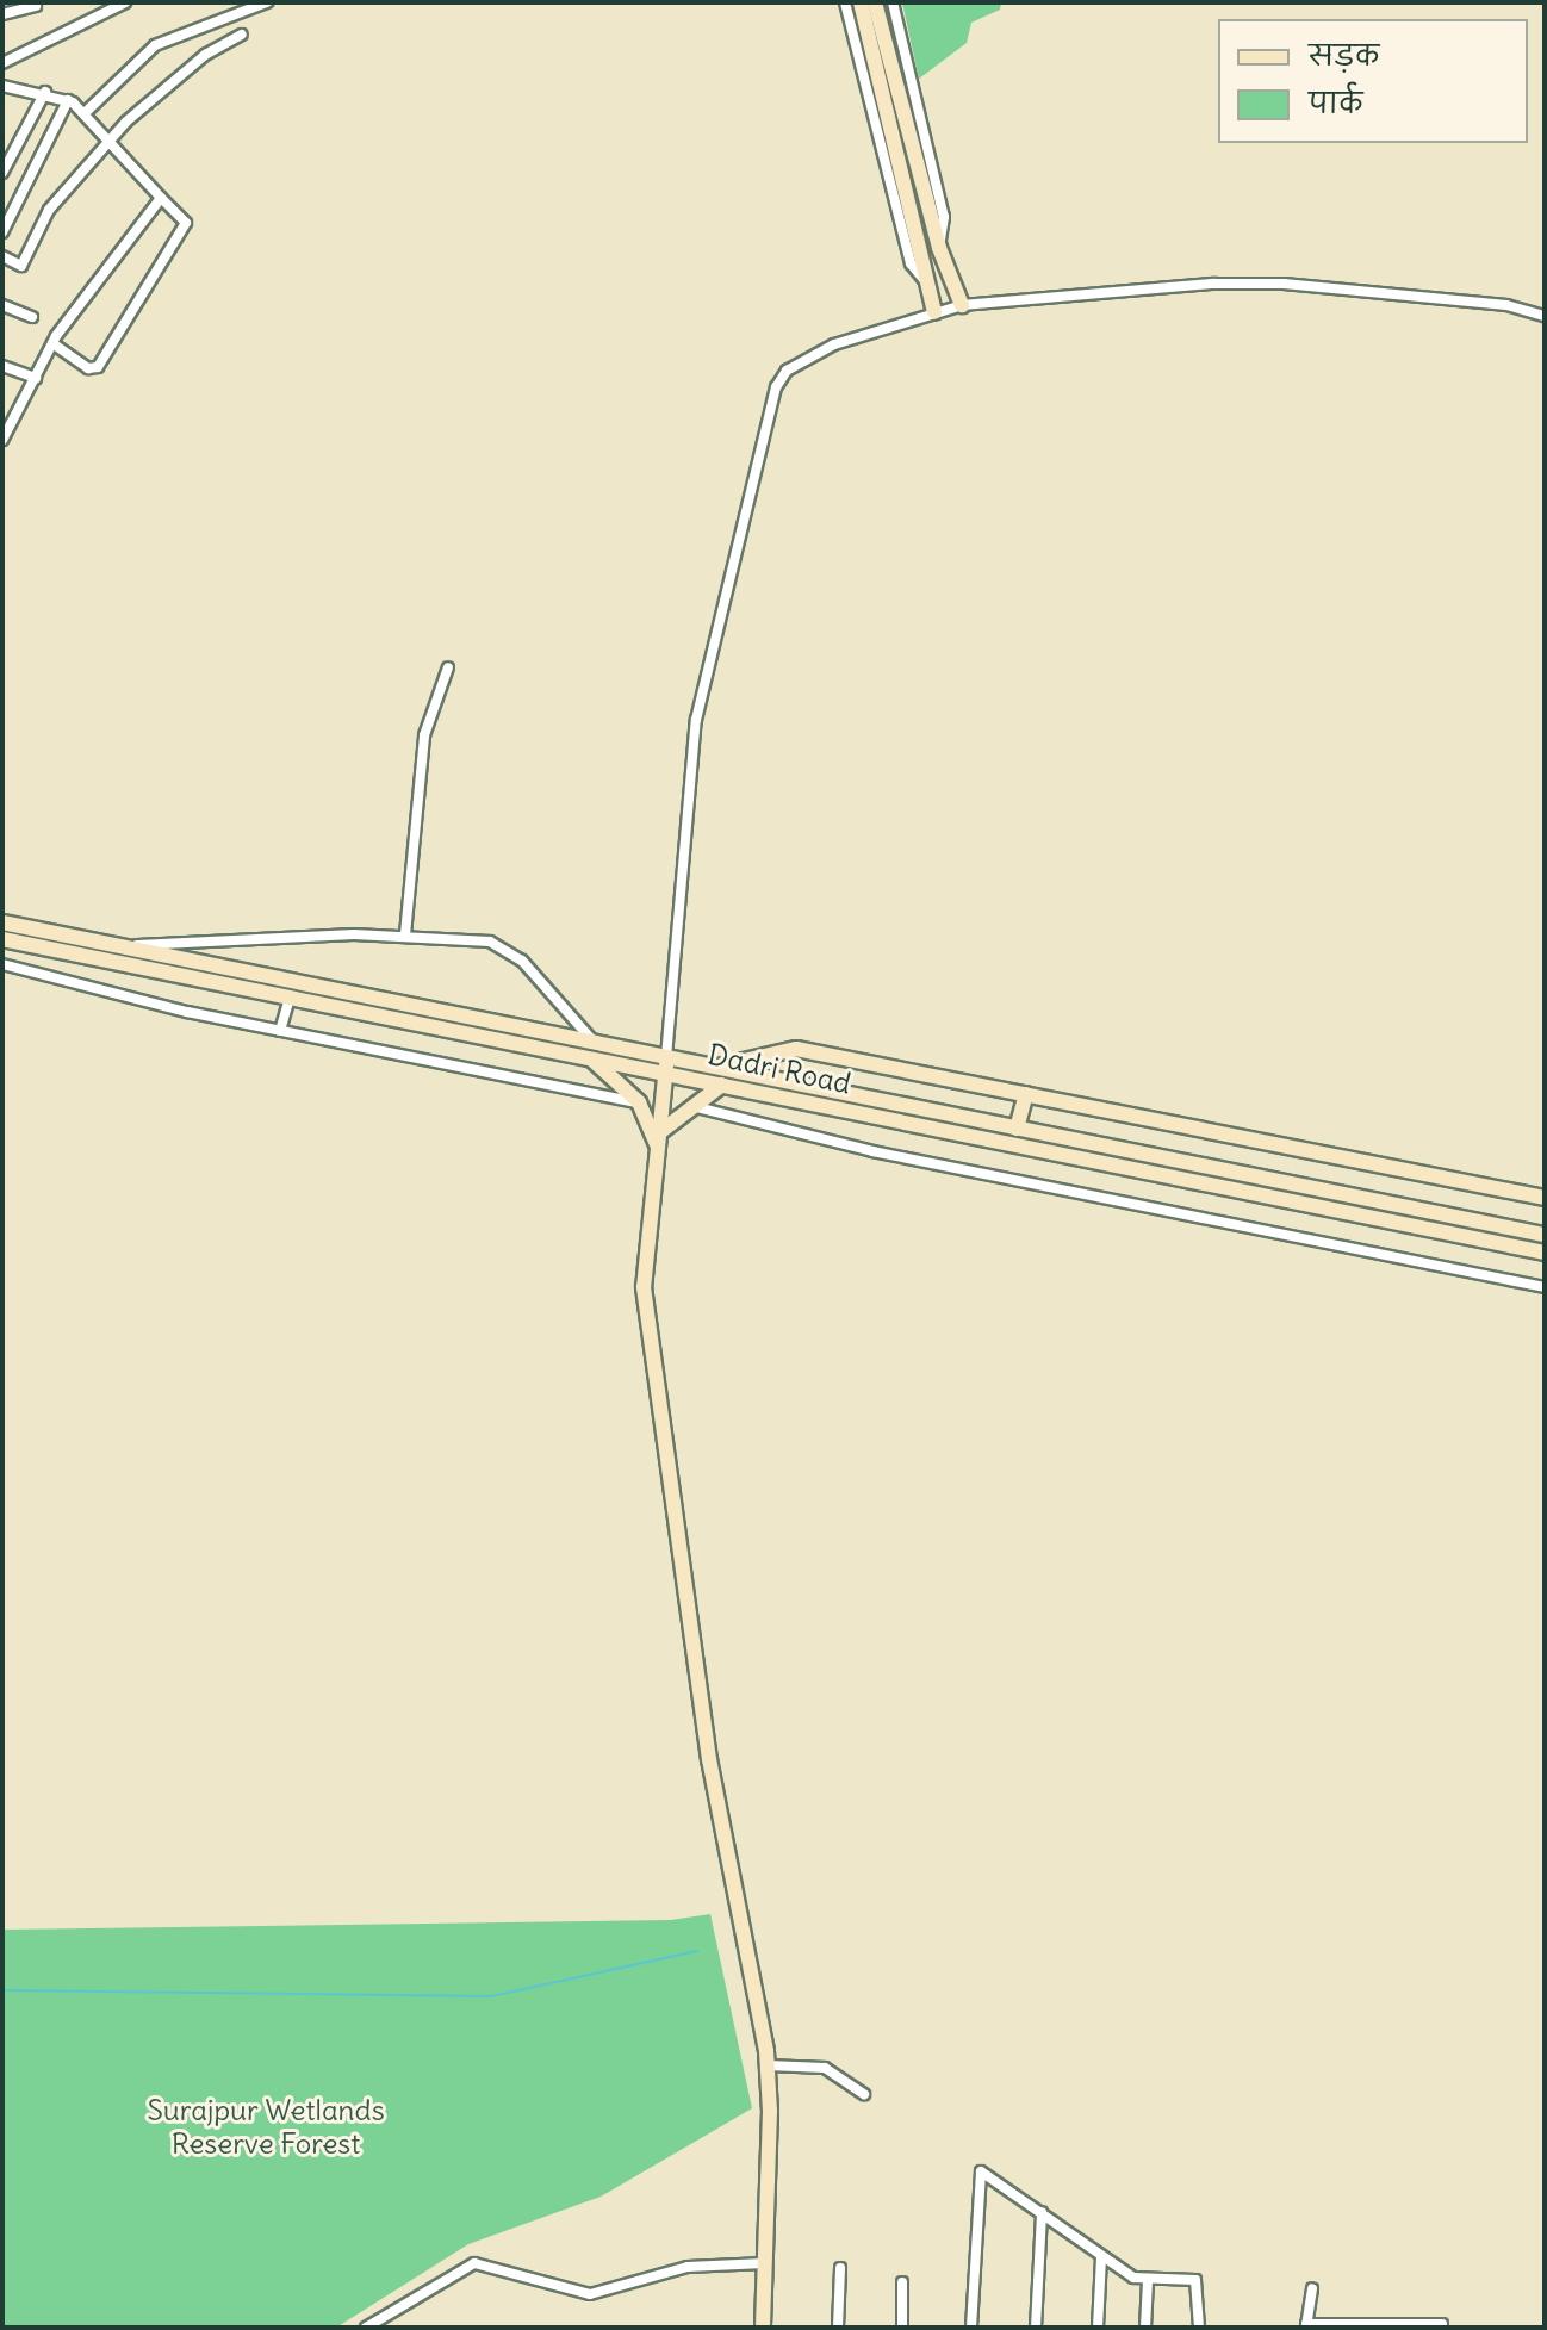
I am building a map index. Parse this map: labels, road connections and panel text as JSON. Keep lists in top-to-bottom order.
{
  "streets": {
    "main road": ["Dadri Road"]
  },
  "parks": ["Surajpur Wetlands Reserve Forest"],
  "legend": ["सड़क", "पार्क"]
}
